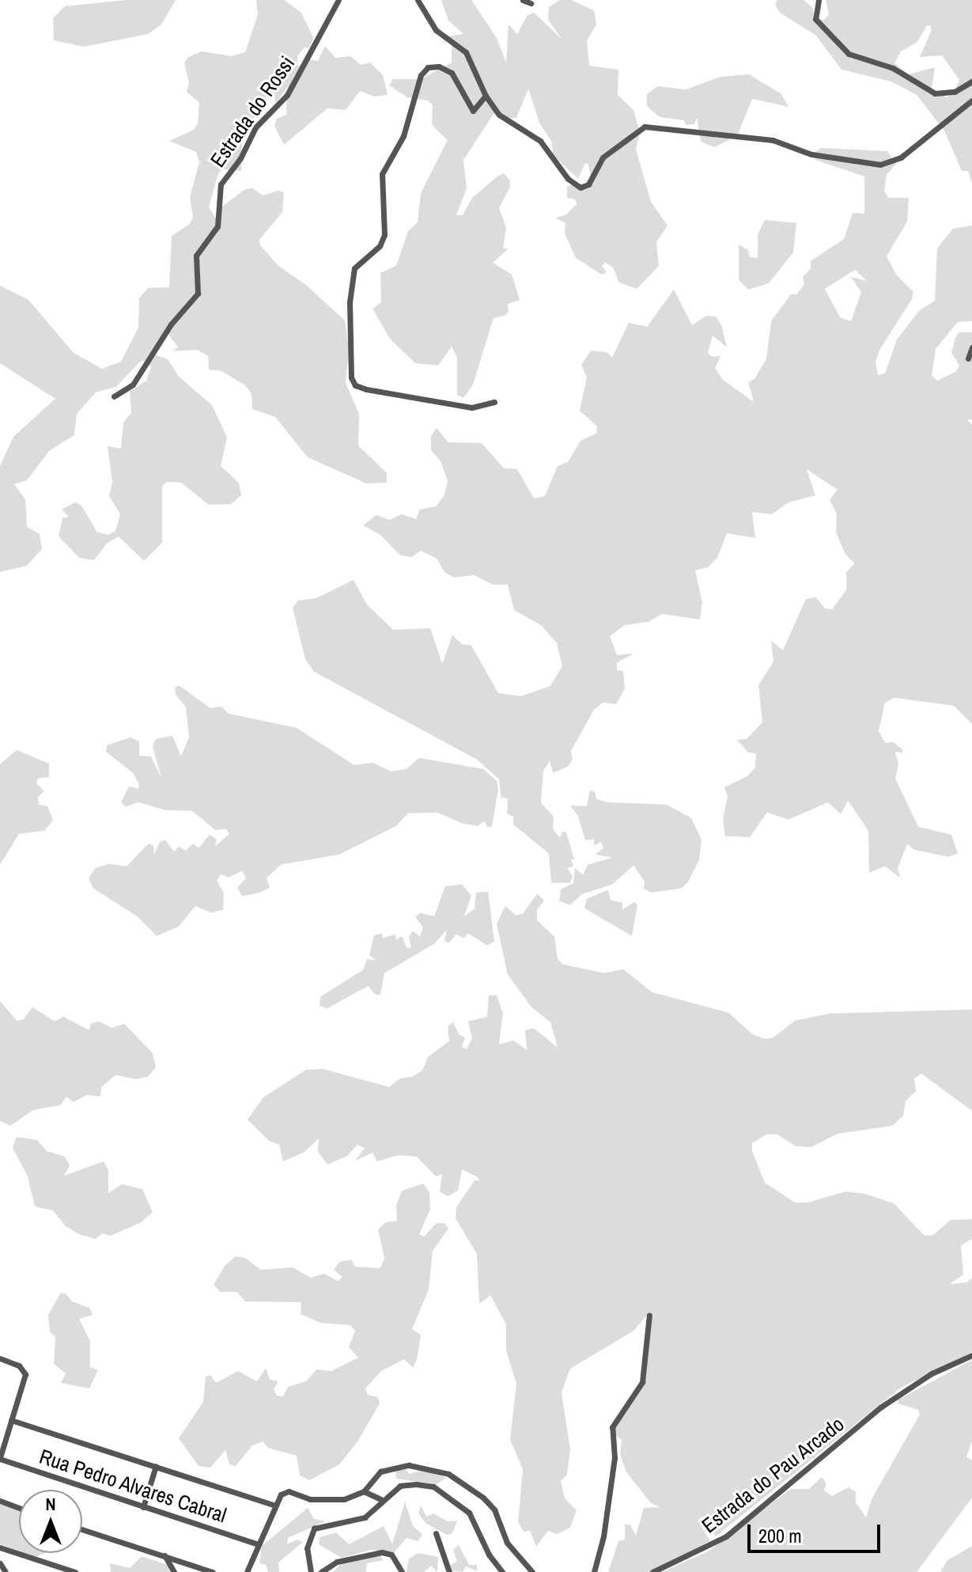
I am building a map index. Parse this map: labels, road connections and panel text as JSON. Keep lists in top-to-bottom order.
{
  "streets": {
    "street": ["Estrada do Rossi", "Estrada do Pau Arcado", "Rua Pedro Alvares Cabral"]
  },
  "scale_bar": "200 m",
  "north": "top"
}
